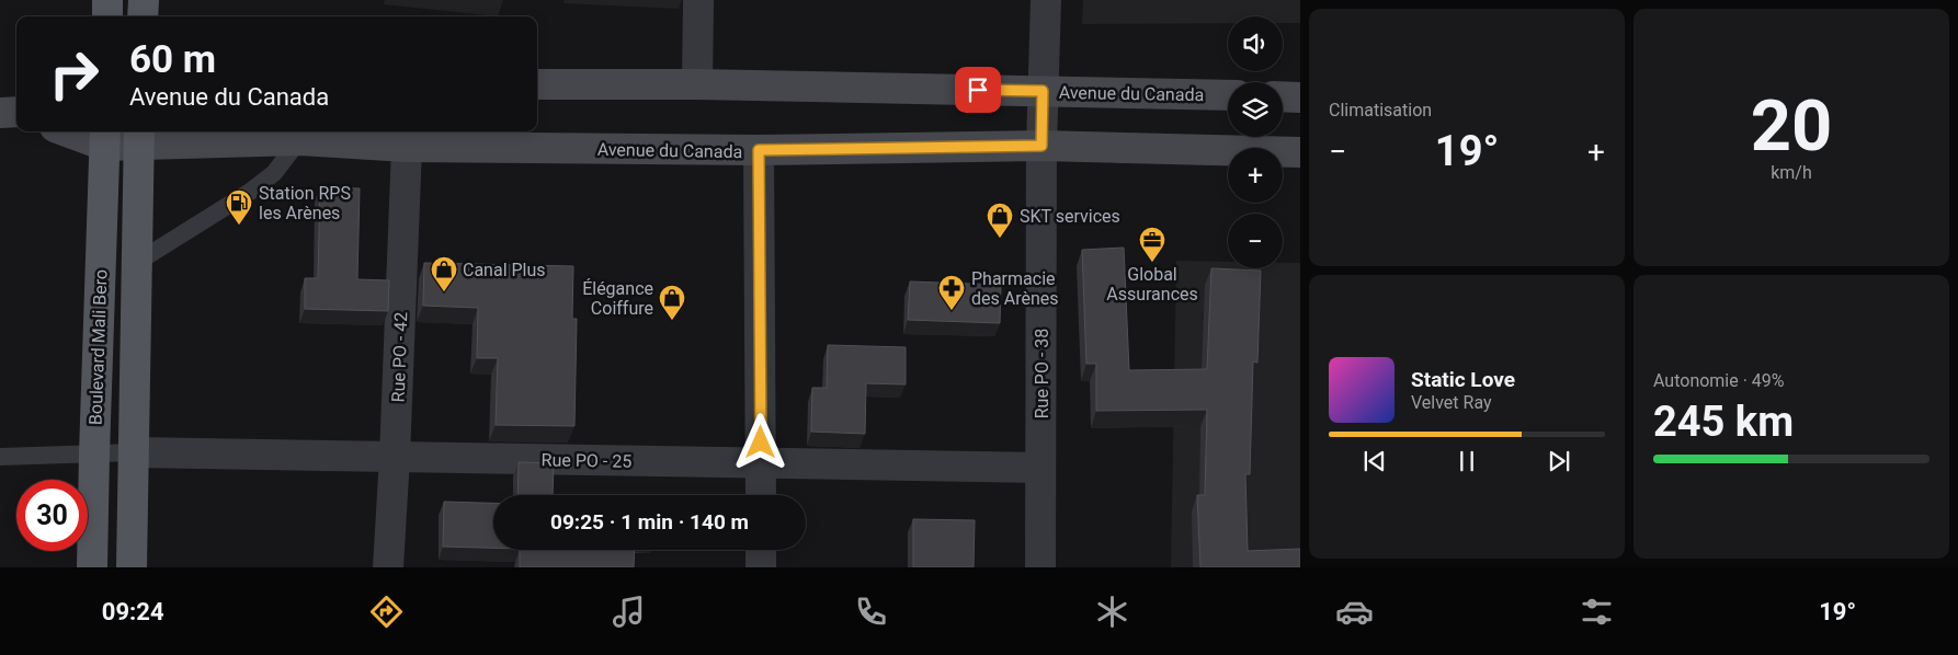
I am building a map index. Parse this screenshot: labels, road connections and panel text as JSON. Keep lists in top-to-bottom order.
{
  "streets": {
    "main road": ["Boulevard Mali Bero"],
    "street": [
      "Avenue du Canada",
      "Rue PO - 42",
      "Rue PO - 38",
      "Rue PO - 25"
    ]
  },
  "crossings": [
    ["Avenue du Canada", "Boulevard Mali Bero"],
    ["Avenue du Canada", "Rue PO - 42"],
    ["Avenue du Canada", "Rue PO - 38"],
    ["Boulevard Mali Bero", "Rue PO - 25"],
    ["Rue PO - 42", "Rue PO - 25"],
    ["Rue PO - 38", "Rue PO - 25"]
  ],
  "places": {
    "fuel station": ["Station RPS les Arènes"],
    "shop": ["SKT services", "Canal Plus", "Élégance Coiffure"],
    "office": ["Global Assurances"],
    "pharmacy": ["Pharmacie des Arènes"]
  },
  "page": {
    "tile": [
      "Climatisation",
      ["20", "km/h"],
      ["Autonomie · 49%", "245 km"]
    ],
    "map_buttons": ["+", "−"],
    "turn": ["60 m", "Avenue du Canada"],
    "heat": ["−", "19°", "+"],
    "song": ["Static Love", "Velvet Ray"],
    "limit": "30",
    "trip": "09:25 · 1 min · 140 m",
    "tabs": ["09:24", "19°"]
  }
}
